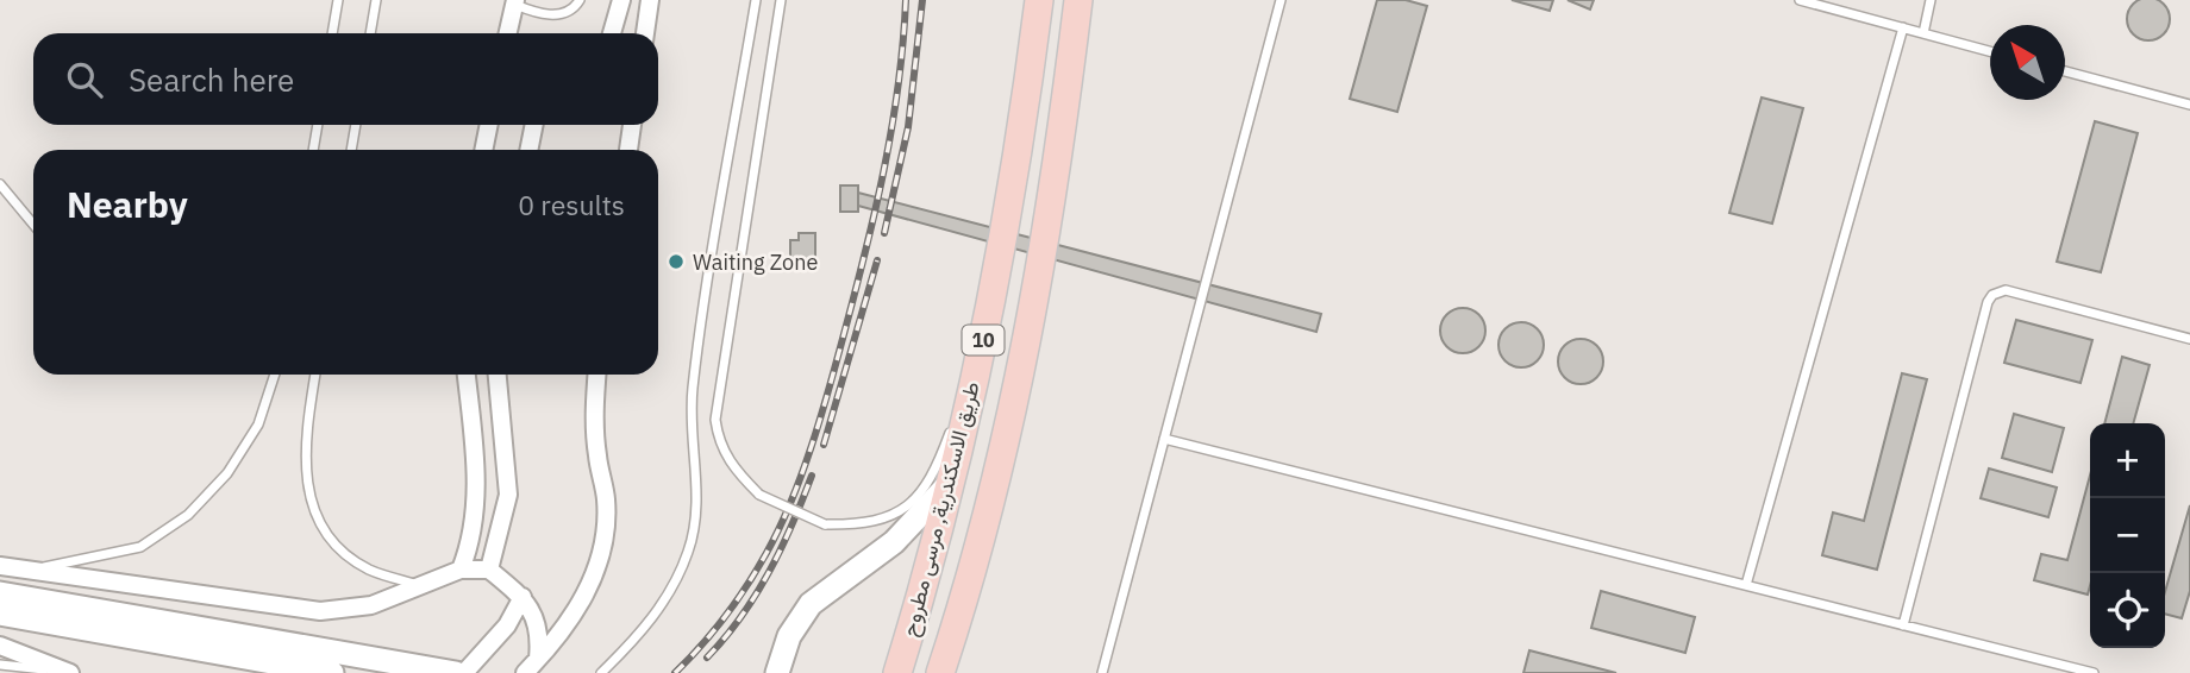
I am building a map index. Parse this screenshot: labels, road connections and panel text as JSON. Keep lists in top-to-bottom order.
{
  "streets": {
    "main road": ["10", "طريق الاسكندرية, مرسى مطروح"]
  },
  "places": ["Waiting Zone"],
  "north": "top left",
  "page": {
    "search": "Search here",
    "heading": ["Nearby", "0 results"],
    "map_buttons": ["+", "−"]
  }
}
